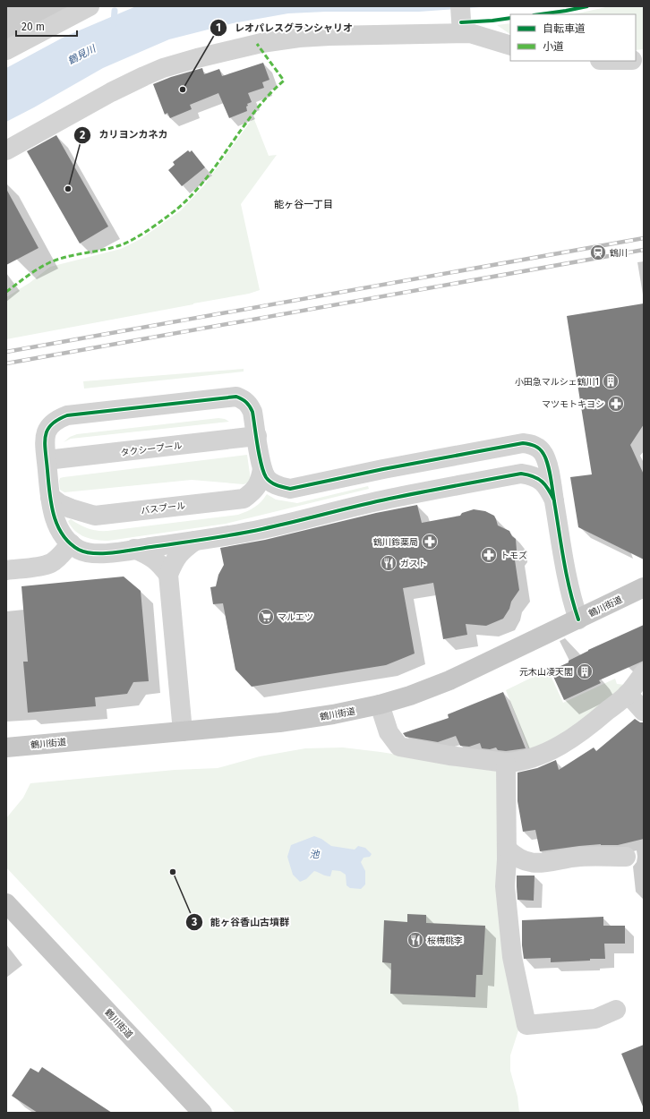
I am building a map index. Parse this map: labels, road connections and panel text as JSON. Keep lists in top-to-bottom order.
{
  "streets": {
    "main road": ["鶴川街道"],
    "street": ["タクシープール", "バスプール"]
  },
  "districts": ["能ヶ谷一丁目"],
  "water": ["鶴見川", "池"],
  "places": {
    "other": ["レオパレスグランシャリオ", "カリヨンカネカ", "能ヶ谷香山古墳群"],
    "station": ["鶴川"],
    "building": ["小田急マルシェ鶴川1", "元木山凌天閣"],
    "pharmacy": ["マツモトキヨシ", "鶴川鈴薬局", "トモズ"],
    "restaurant": ["ガスト", "桜梅桃李"],
    "supermarket": ["マルエツ"]
  },
  "legend": ["自転車道", "小道"],
  "scale_bar": "20 m"
}
